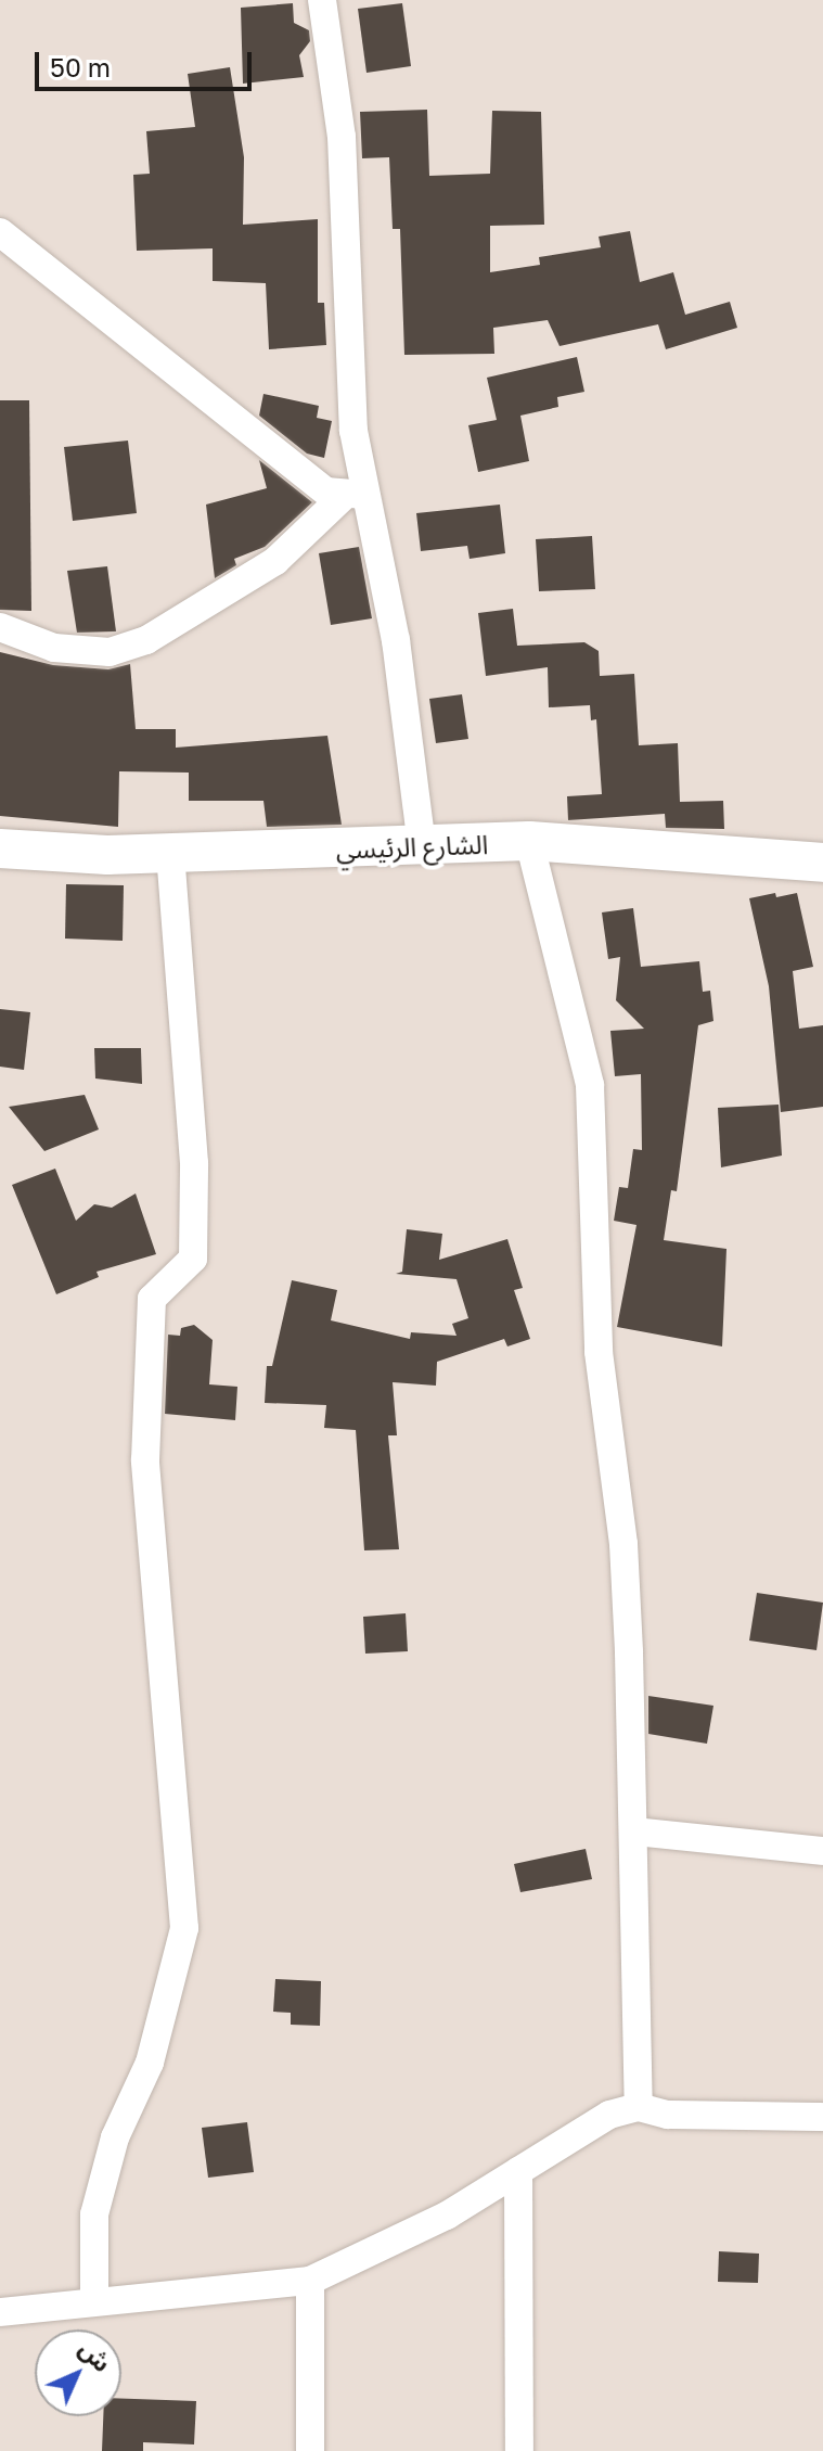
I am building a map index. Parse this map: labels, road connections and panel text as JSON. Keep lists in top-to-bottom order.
{
  "streets": {
    "street": ["الشارع الرئيسي"]
  },
  "scale_bar": "50 m",
  "north": "top right"
}
